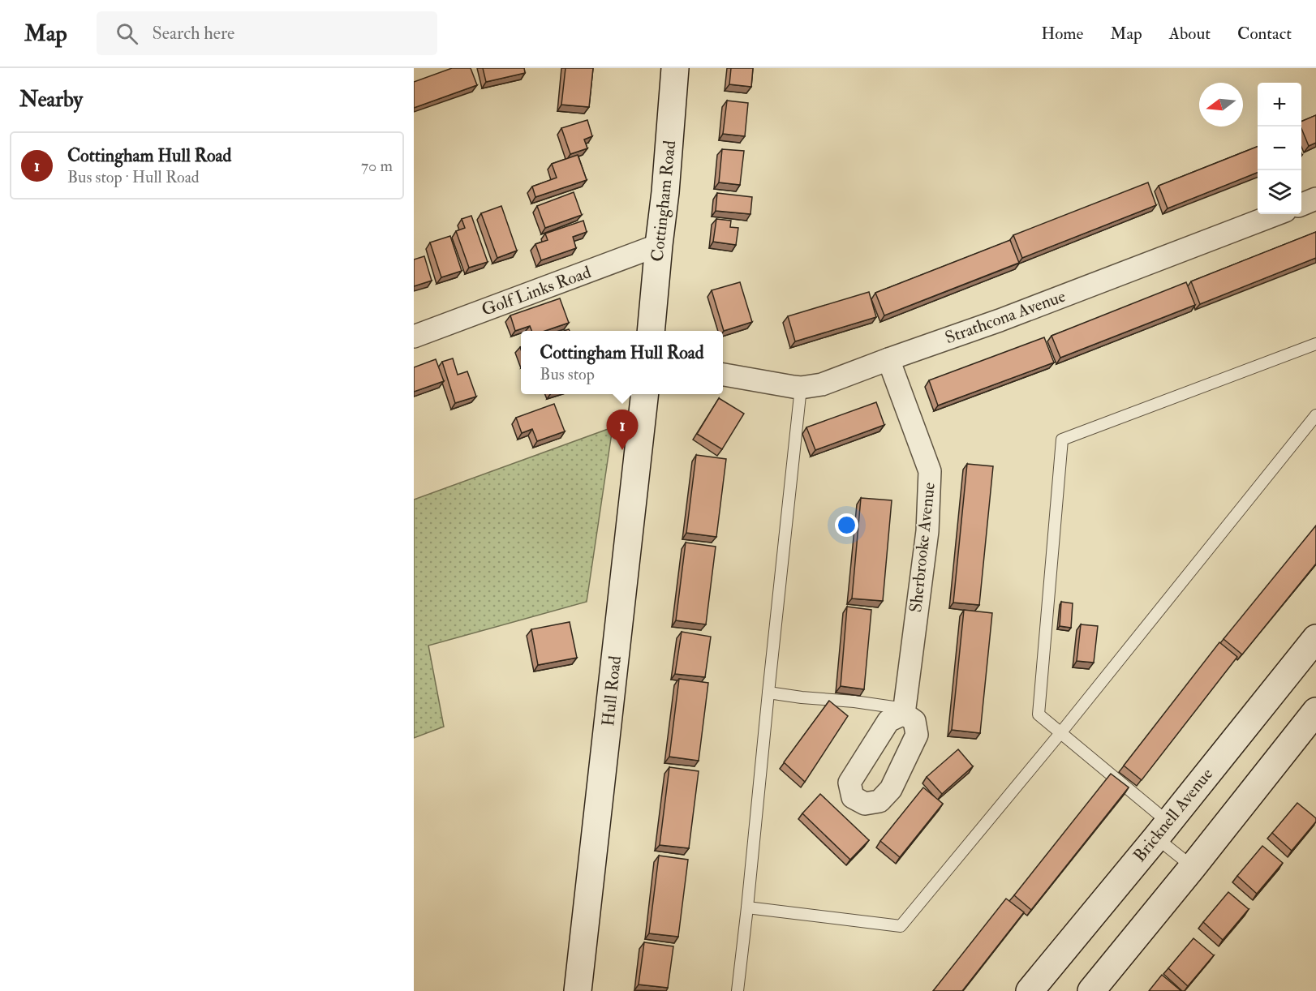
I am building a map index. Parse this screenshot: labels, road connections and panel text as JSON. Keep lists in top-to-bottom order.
{
  "streets": {
    "main road": ["Cottingham Road", "Hull Road", "Bricknell Avenue"],
    "street": ["Golf Links Road", "Strathcona Avenue", "Sherbrooke Avenue"]
  },
  "crossings": [
    ["Cottingham Road", "Golf Links Road"],
    ["Strathcona Avenue", "Sherbrooke Avenue"]
  ],
  "north": "left",
  "page": {
    "header": "Map",
    "search": "Search here",
    "nav": [
      "Home",
      "Map",
      "About",
      "Contact"
    ],
    "heading": "Nearby",
    "map_buttons": ["+", "−"],
    "list": [
      {
        "mark": "1",
        "name": "Cottingham Hull Road",
        "note": "Bus stop · Hull Road",
        "value": "70 m"
      }
    ],
    "popup": ["Cottingham Hull Road", "Bus stop"],
    "pins": "1"
  }
}
